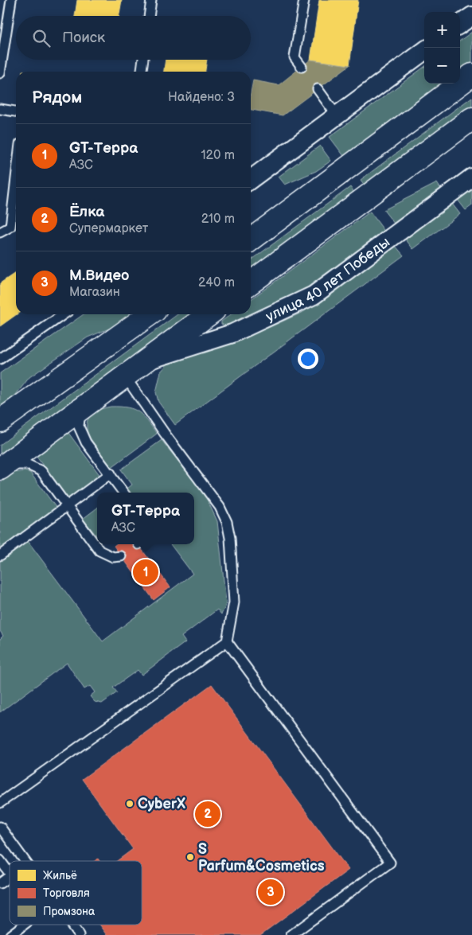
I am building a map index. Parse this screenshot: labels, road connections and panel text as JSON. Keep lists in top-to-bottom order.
{
  "streets": {
    "main road": ["улица 40 лет Победы"]
  },
  "places": ["CyberX", "S Parfum&Cosmetics"],
  "legend": ["Жильё", "Торговля", "Промзона"],
  "page": {
    "map_buttons": ["+", "−"],
    "search": "Поиск",
    "heading": ["Рядом", "Найдено: 3"],
    "list": [
      {
        "mark": "1",
        "name": "GT-Терра",
        "note": "АЗС",
        "value": "120 m"
      },
      {
        "mark": "2",
        "name": "Ёлка",
        "note": "Супермаркет",
        "value": "210 m"
      },
      {
        "mark": "3",
        "name": "М.Видео",
        "note": "Магазин",
        "value": "240 m"
      }
    ],
    "popup": ["GT-Терра", "АЗС"],
    "pins": ["1", "2", "3"]
  }
}
